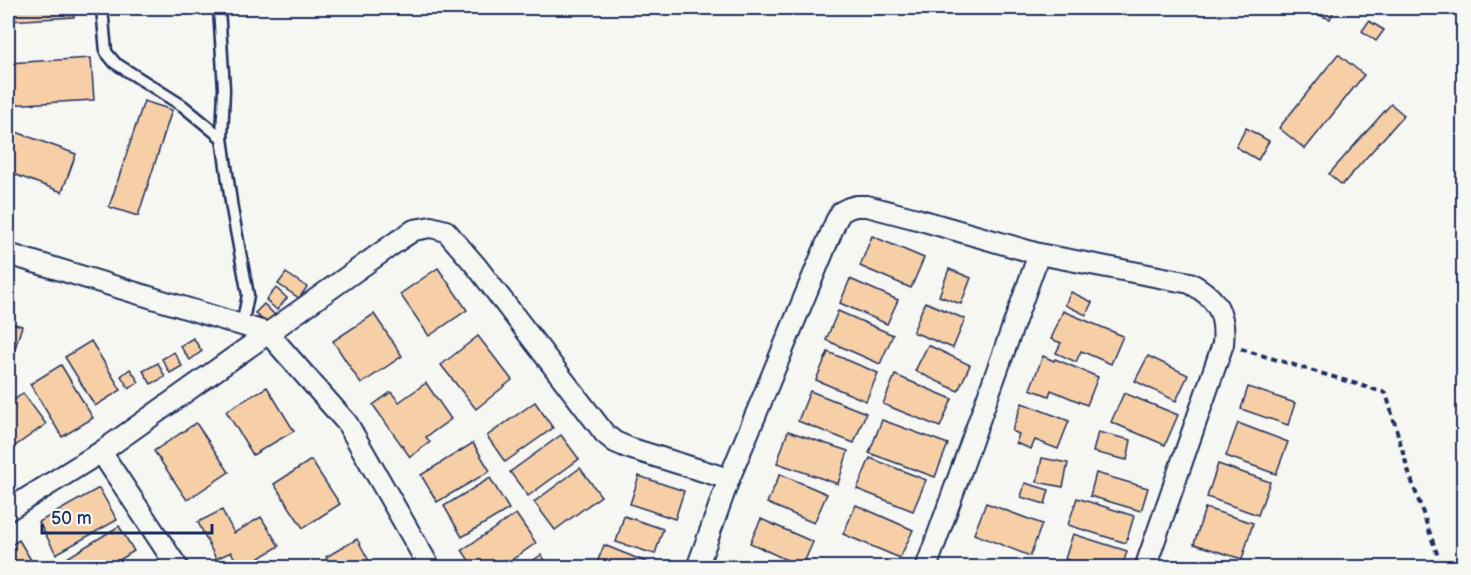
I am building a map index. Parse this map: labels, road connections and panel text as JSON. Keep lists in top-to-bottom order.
{
  "scale_bar": "50 m"
}
